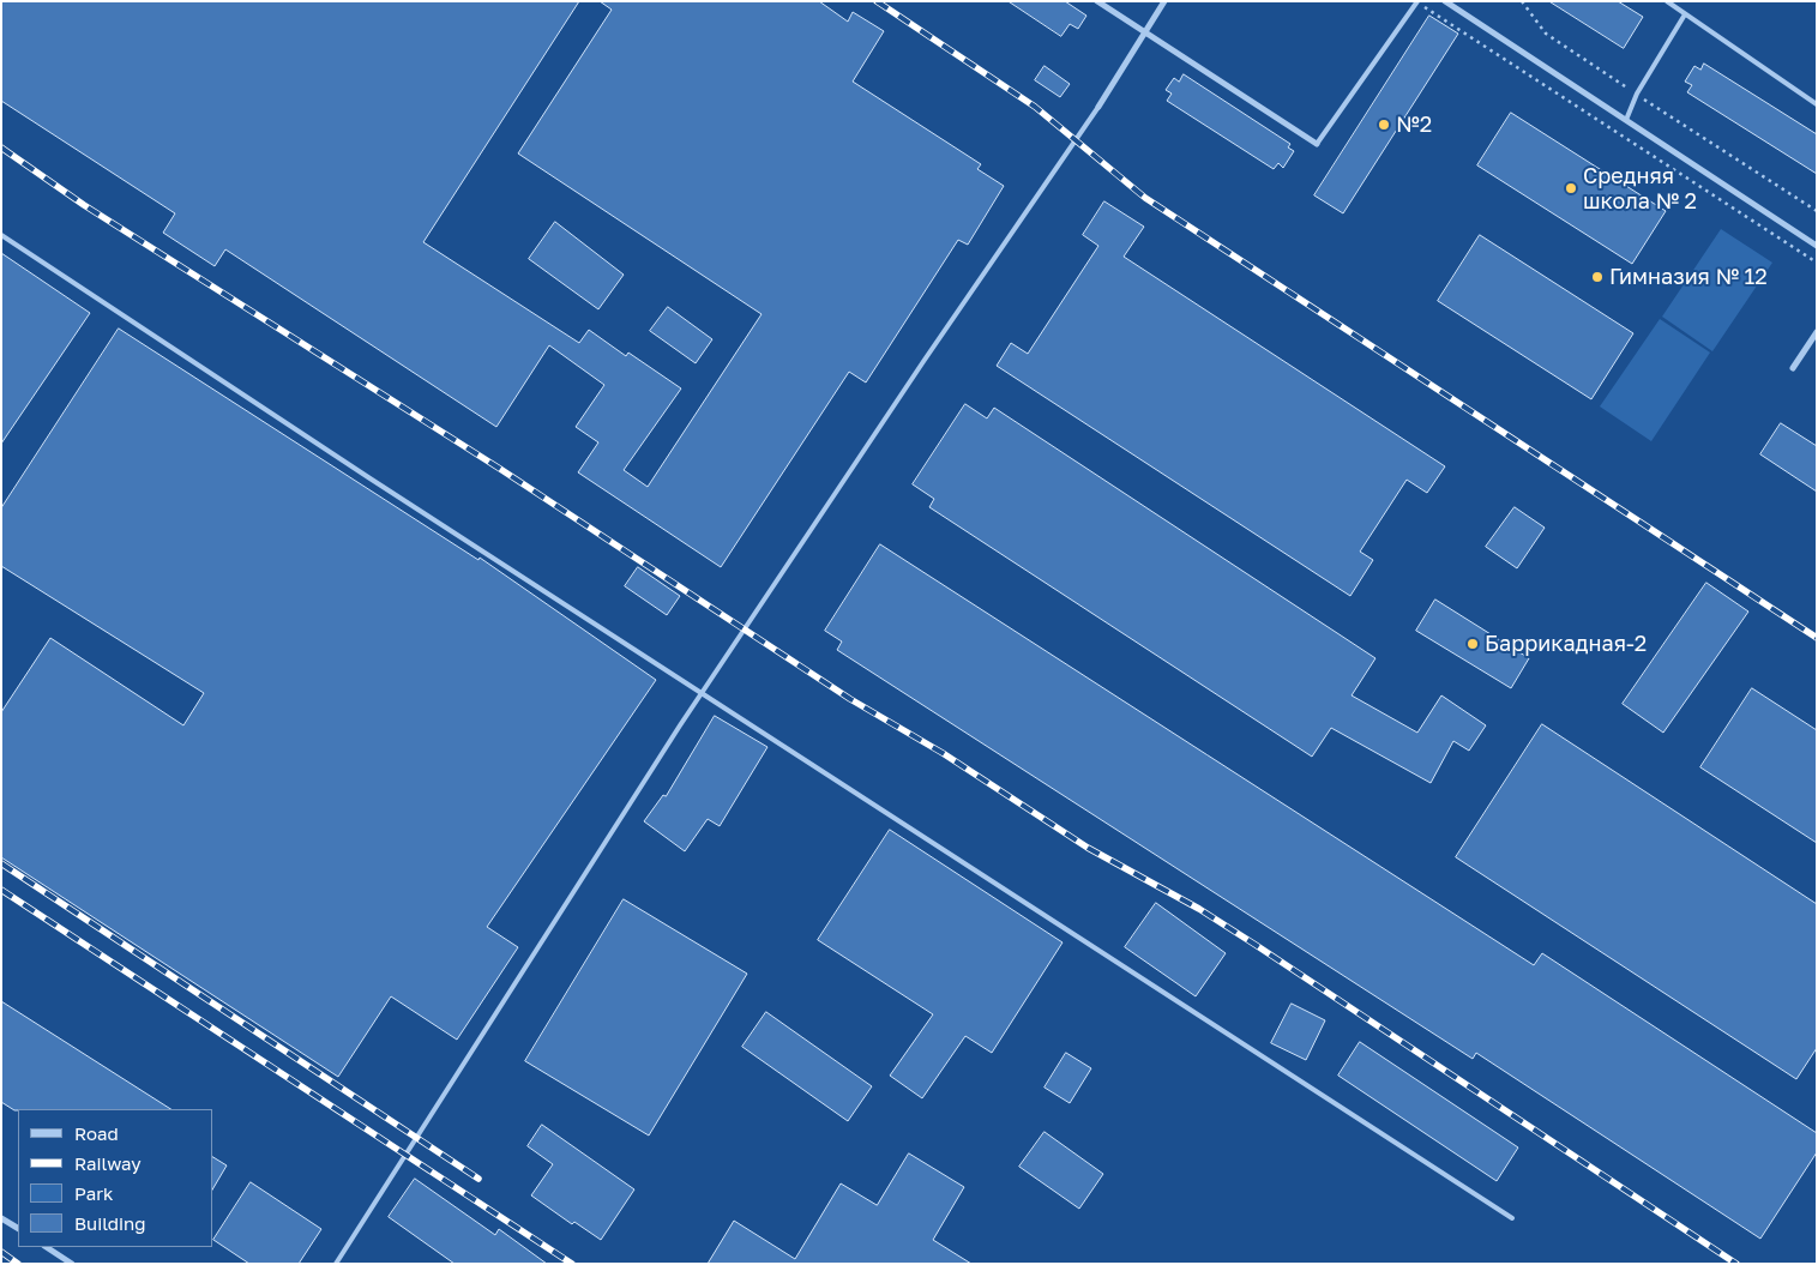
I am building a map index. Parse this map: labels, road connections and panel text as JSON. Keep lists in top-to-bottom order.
{
  "places": [
    "№2",
    "Средняя школа № 2",
    "Гимназия № 12",
    "Баррикадная-2"
  ],
  "legend": [
    "Road",
    "Railway",
    "Park",
    "Building"
  ]
}
